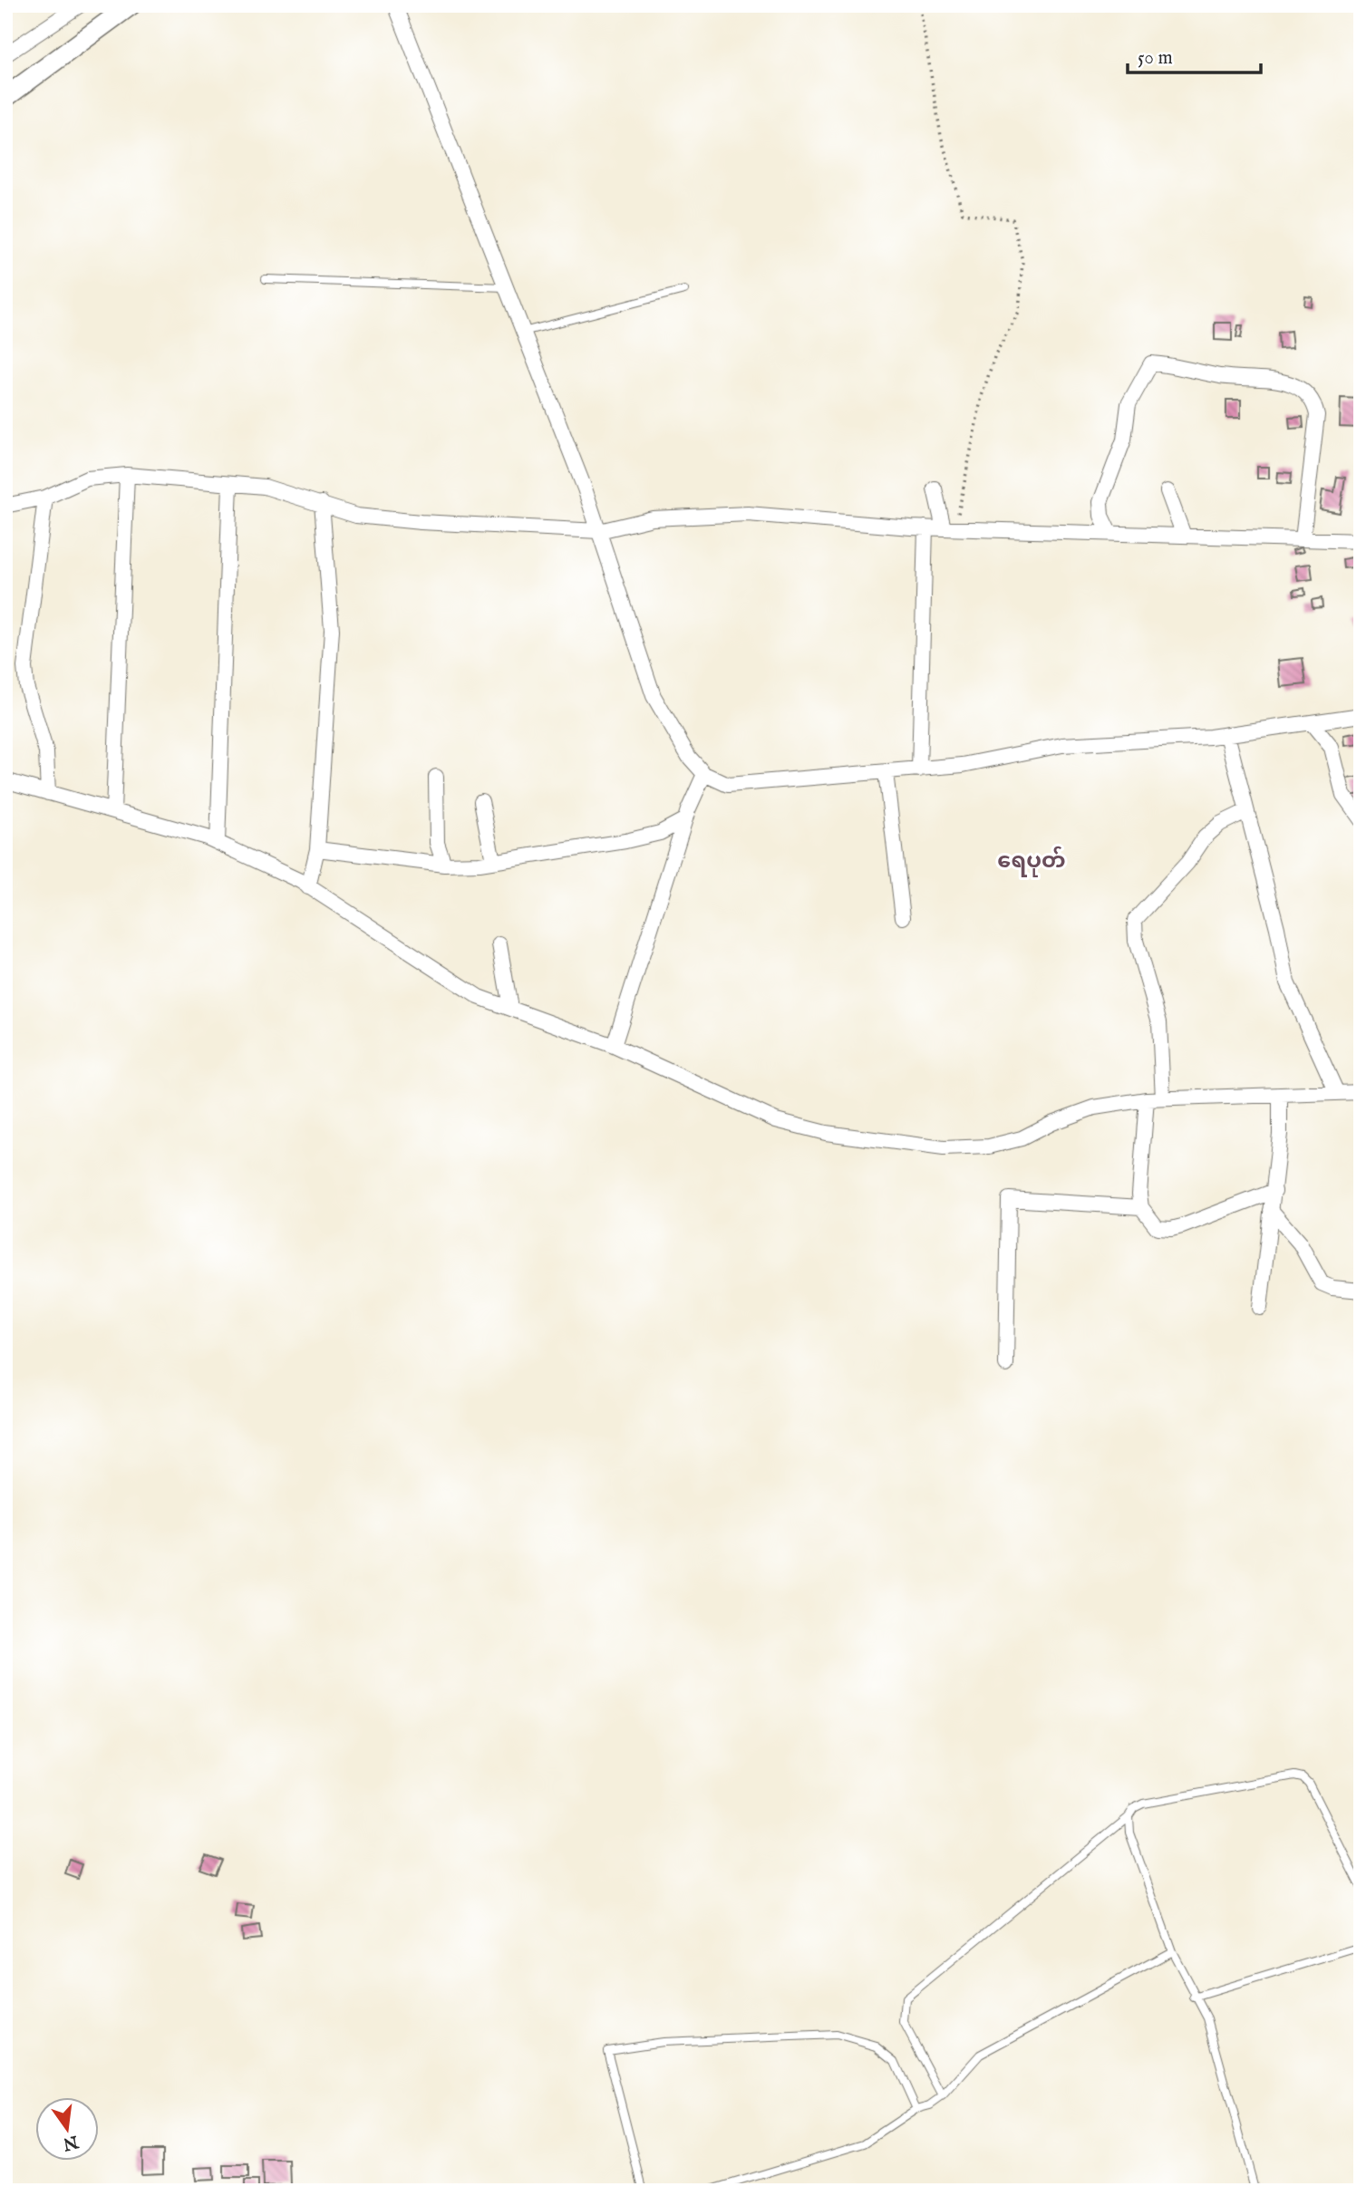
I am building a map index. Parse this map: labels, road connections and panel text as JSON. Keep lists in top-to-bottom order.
{
  "districts": ["ရေပုတ်"],
  "scale_bar": "50 m",
  "north": "bottom"
}
